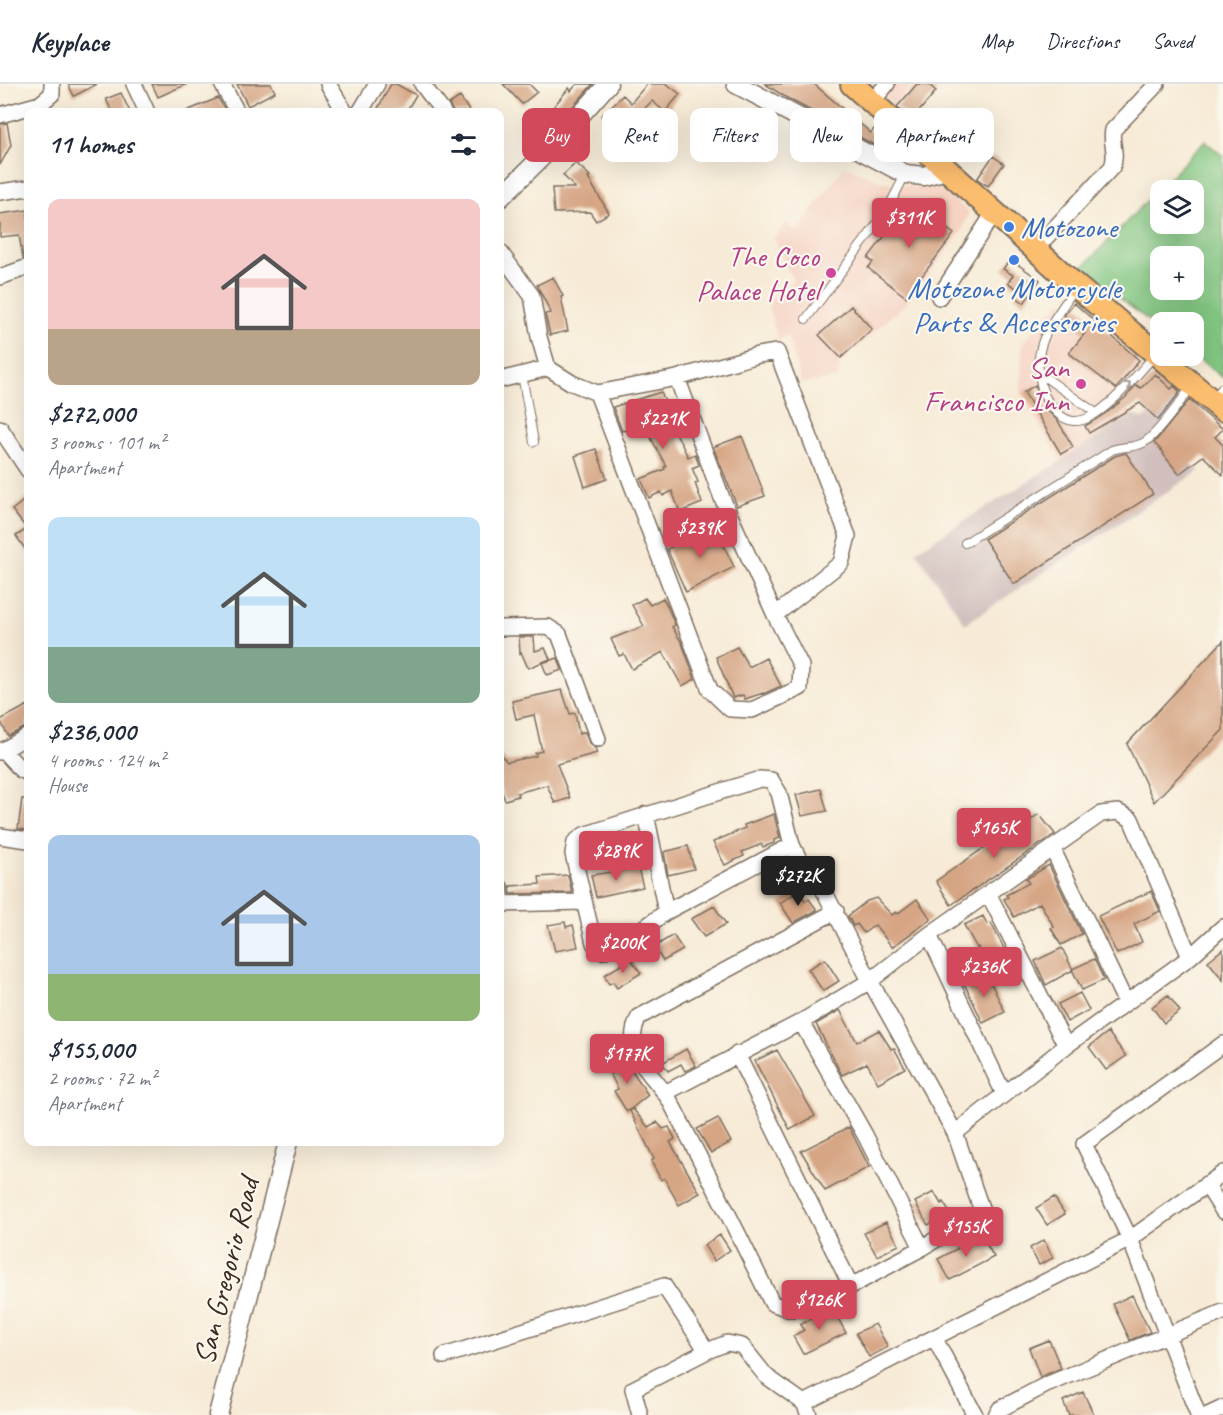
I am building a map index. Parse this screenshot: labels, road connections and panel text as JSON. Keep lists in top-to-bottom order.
{
  "streets": {
    "street": ["San Gregorio Road"]
  },
  "places": [
    "Motozone",
    "Motozone Motorcycle Parts & Accessories",
    "The Coco Palace Hotel",
    "San Francisco Inn"
  ],
  "page": {
    "header": "Keyplace",
    "nav": ["Map", "Directions", "Saved"],
    "chip": [
      "Buy",
      "Rent",
      "Filters",
      "New",
      "Apartment"
    ],
    "heading": "11 homes",
    "map_buttons": ["+", "−"],
    "list": [
      {
        "name": "$272,000",
        "note": "3 rooms · 101 m² · Apartment"
      },
      {
        "name": "$236,000",
        "note": "4 rooms · 124 m² · House"
      },
      {
        "name": "$155,000",
        "note": "2 rooms · 72 m² · Apartment"
      }
    ],
    "price": [
      "$311K",
      "$221K",
      "$239K",
      "$165K",
      "$289K",
      "$272K",
      "$200K",
      "$236K",
      "$177K",
      "$155K",
      "$126K"
    ]
  }
}
